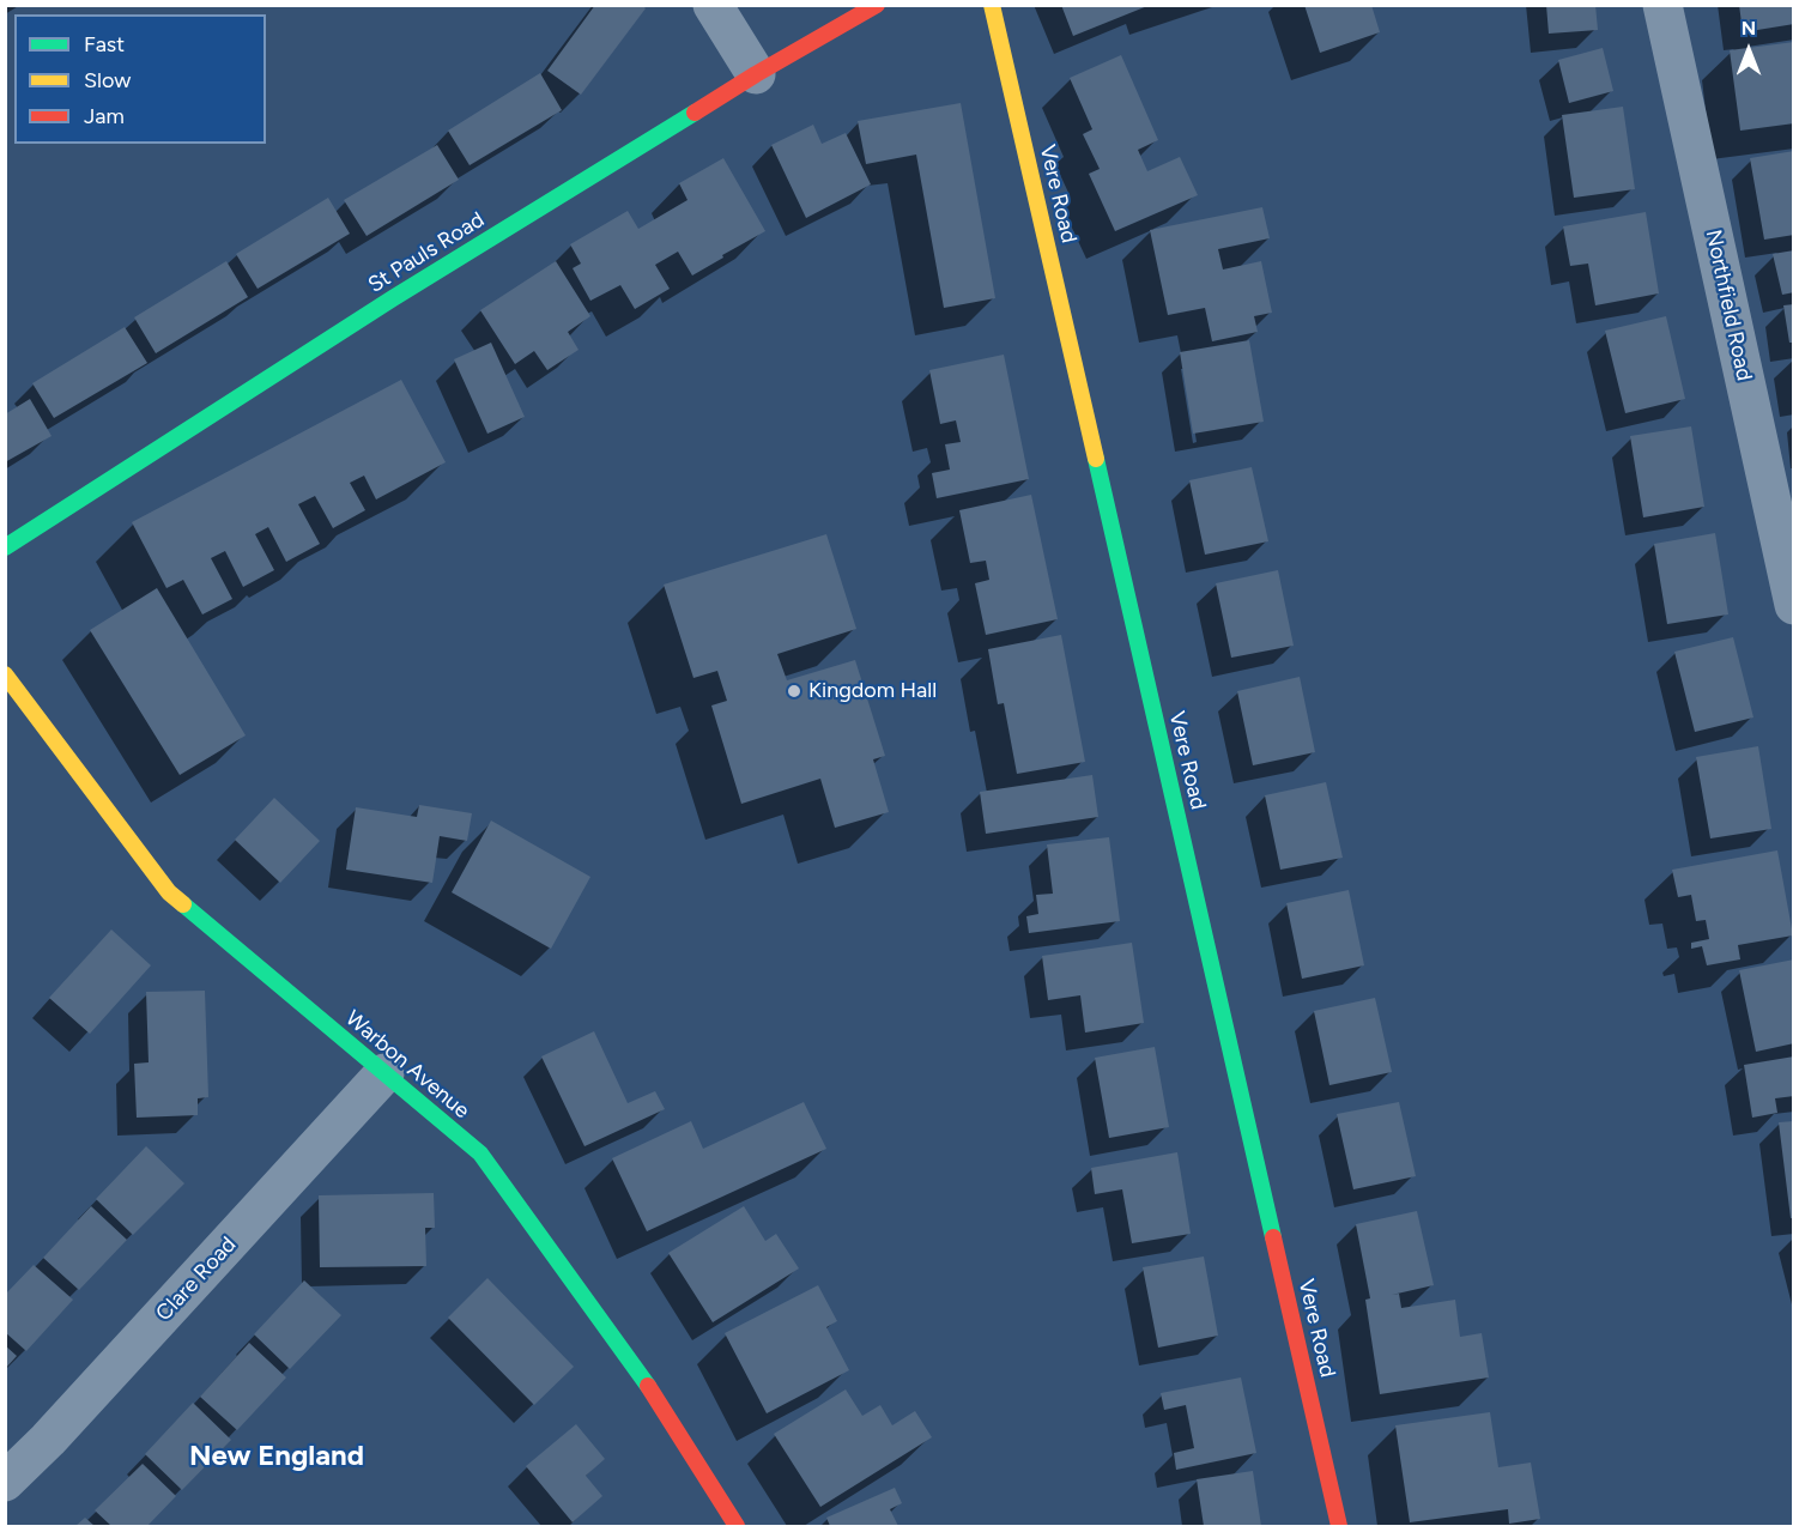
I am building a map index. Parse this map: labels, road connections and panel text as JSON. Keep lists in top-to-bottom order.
{
  "streets": {
    "street": [
      "Vere Road",
      "St Pauls Road",
      "Northfield Road",
      "Warbon Avenue",
      "Clare Road"
    ]
  },
  "crossings": [
    ["Warbon Avenue", "Clare Road"]
  ],
  "districts": ["New England"],
  "places": ["Kingdom Hall"],
  "legend": ["Fast", "Slow", "Jam"],
  "north": "top"
}
